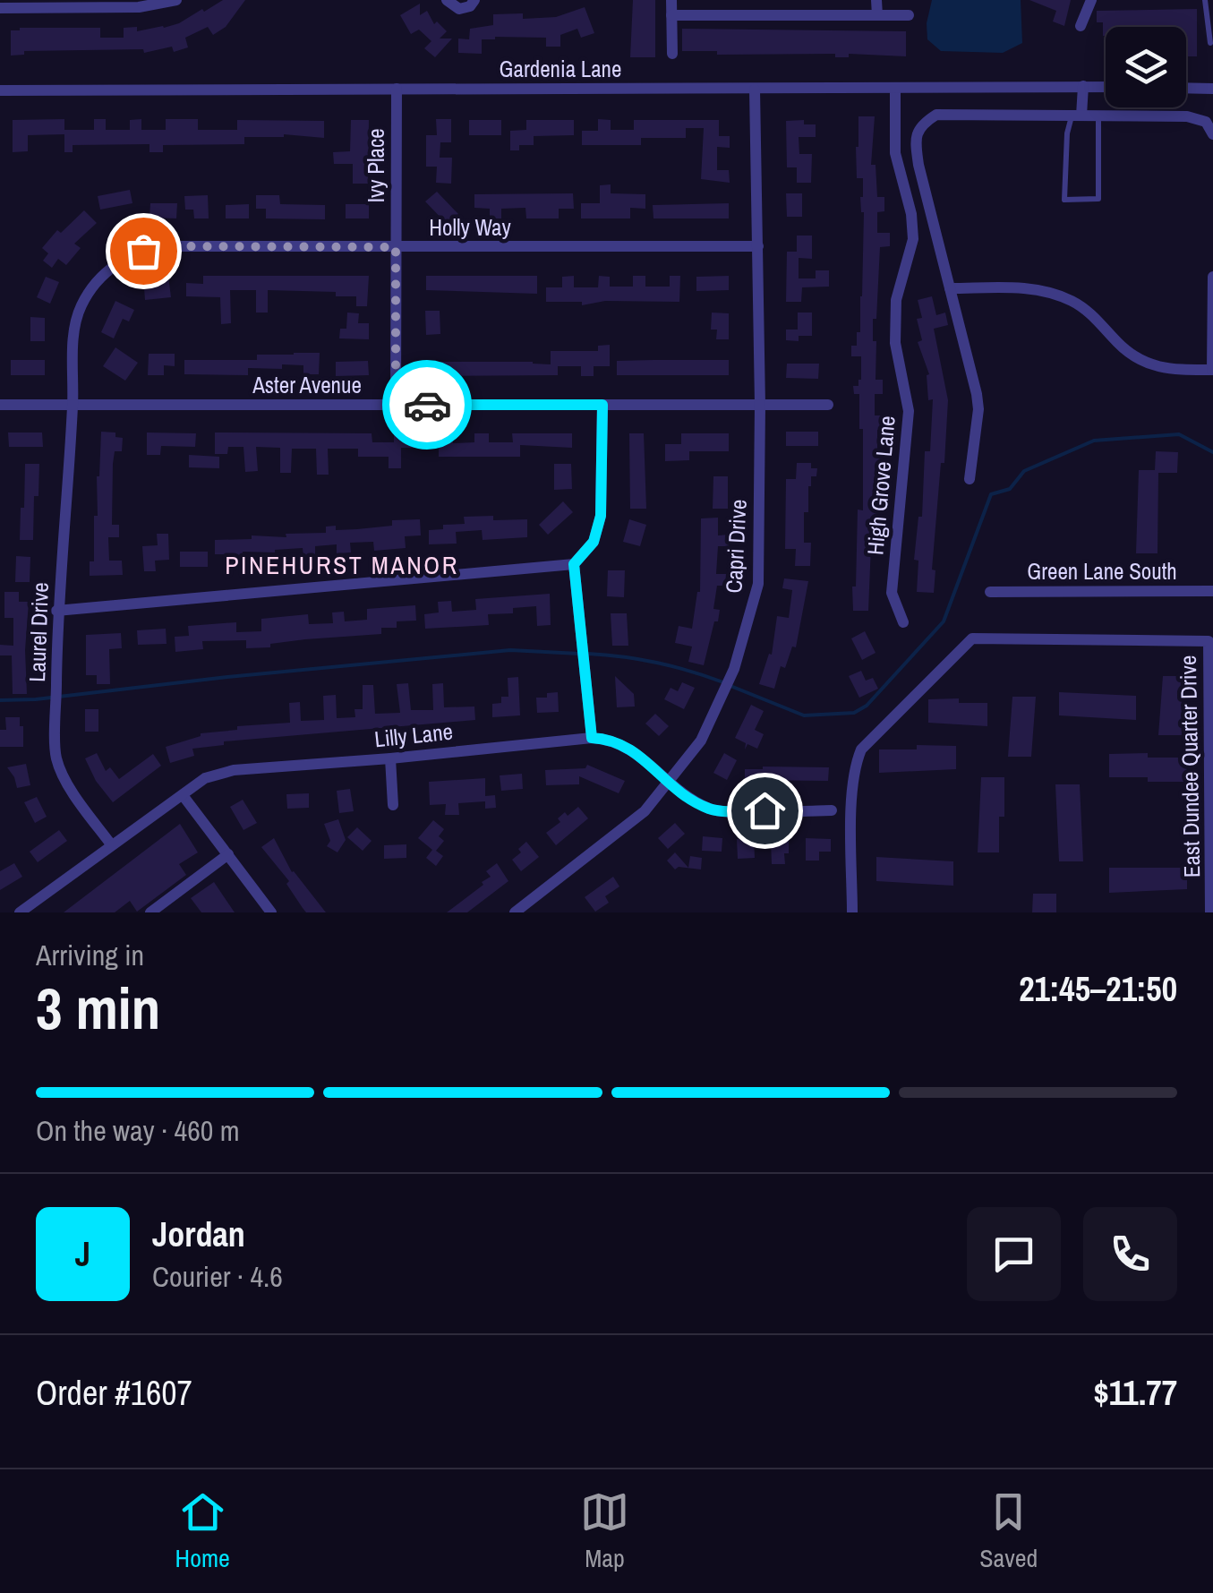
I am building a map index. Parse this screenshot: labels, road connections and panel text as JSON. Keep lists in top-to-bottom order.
{
  "streets": {
    "street": [
      "Gardenia Lane",
      "Ivy Place",
      "Holly Way",
      "Aster Avenue",
      "High Grove Lane",
      "Capri Drive",
      "Green Lane South",
      "Laurel Drive",
      "Lilly Lane",
      "East Dundee Quarter Drive"
    ]
  },
  "crossings": [
    ["Gardenia Lane", "Ivy Place"],
    ["Gardenia Lane", "High Grove Lane"],
    ["Gardenia Lane", "Capri Drive"],
    ["Ivy Place", "Holly Way"],
    ["Ivy Place", "Aster Avenue"],
    ["Holly Way", "Aster Avenue"],
    ["Holly Way", "Capri Drive"],
    ["Holly Way", "Laurel Drive"],
    ["Aster Avenue", "Capri Drive"],
    ["Aster Avenue", "Laurel Drive"],
    ["Capri Drive", "Lilly Lane"],
    ["Laurel Drive", "Lilly Lane"]
  ],
  "districts": ["PINEHURST MANOR"],
  "page": {
    "heading": ["3 min", "Arriving in", "21:45–21:50"],
    "panel": [
      "Jordan",
      "Courier · 4.6",
      "Order #1607",
      "$11.77"
    ],
    "bar": "On the way · 460 m",
    "round": "J",
    "tabs": ["Home", "Map", "Saved"]
  }
}
